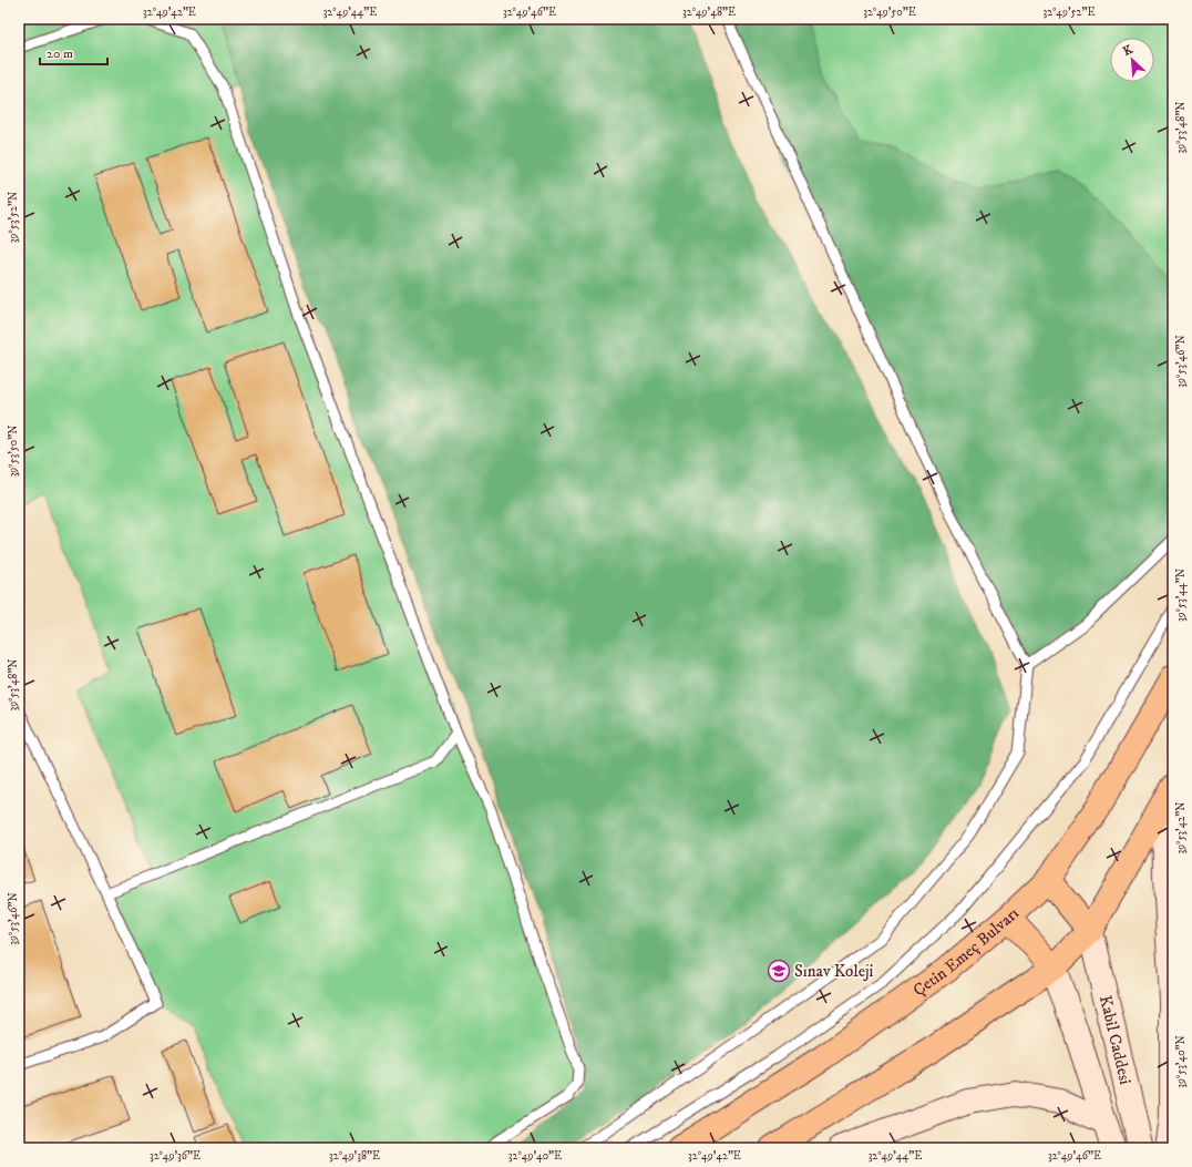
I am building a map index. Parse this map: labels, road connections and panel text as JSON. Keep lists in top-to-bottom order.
{
  "streets": {
    "main road": ["Çetin Emeç Bulvarı", "Kabil Caddesi"]
  },
  "places": {
    "school or university": ["Sınav Koleji"]
  },
  "scale_bar": "20 m",
  "north": "top left",
  "coordinates": [
    "32°49'42\"E",
    "32°49'44\"E",
    "32°49'46\"E",
    "32°49'48\"E",
    "32°49'50\"E",
    "32°49'52\"E",
    "39°53'48\"N",
    "39°53'52\"N",
    "39°53'46\"N",
    "39°53'50\"N",
    "39°53'44\"N",
    "39°53'42\"N",
    "39°53'40\"N",
    "32°49'36\"E",
    "32°49'38\"E",
    "32°49'40\"E"
  ]
}
